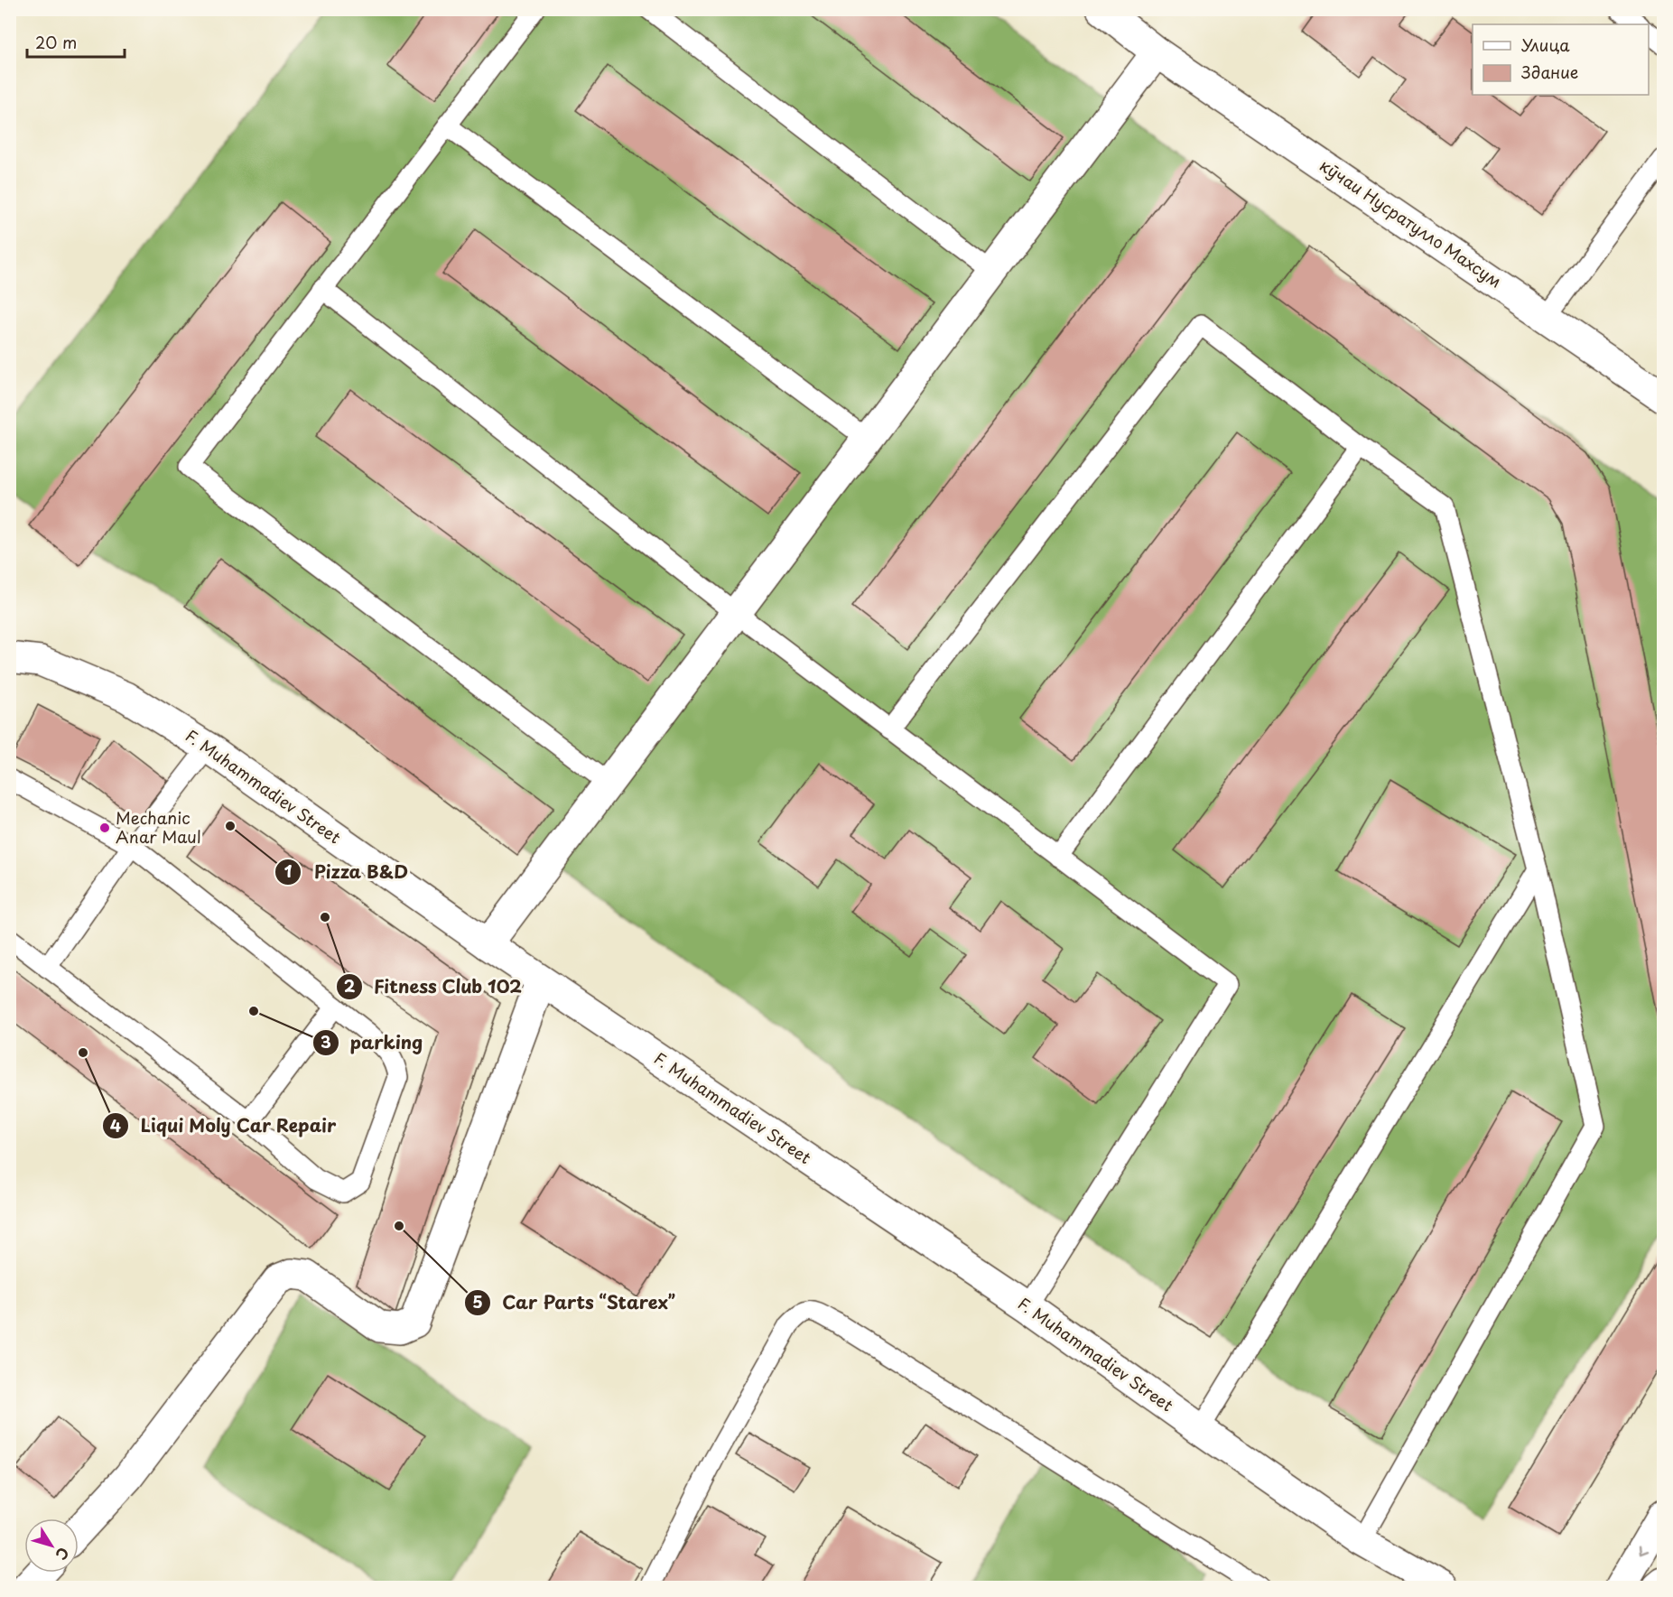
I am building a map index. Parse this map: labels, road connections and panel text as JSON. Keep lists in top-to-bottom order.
{
  "streets": {
    "main road": ["кӯчаи Нусратулло Махсум", "F. Muhammadiev Street"]
  },
  "places": [
    "Pizza B&D",
    "Mechanic Anar Maul",
    "Fitness Club 102",
    "parking",
    "Liqui Moly Car Repair",
    "Car Parts “Starex”"
  ],
  "legend": ["Улица", "Здание"],
  "scale_bar": "20 m",
  "north": "bottom right"
}
